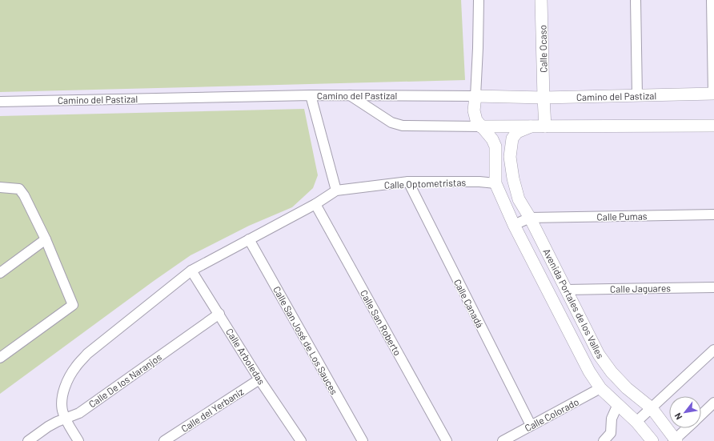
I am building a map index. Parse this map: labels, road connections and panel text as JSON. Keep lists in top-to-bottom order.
{
  "streets": {
    "street": [
      "Calle Ocaso",
      "Camino del Pastizal",
      "Calle Optometristas",
      "Calle Pumas",
      "Calle Jaguares",
      "Calle Canadá",
      "Avenida Portales de los Valles",
      "Calle San Roberto",
      "Calle San José de Los Sauces",
      "Calle Arboledas",
      "Calle De los Naranjos",
      "Calle del Yerbaniz",
      "Calle Colorado"
    ]
  },
  "crossings": [
    ["Calle Ocaso", "Camino del Pastizal"],
    ["Calle Optometristas", "Calle Canadá"],
    ["Calle Optometristas", "Avenida Portales de los Valles"],
    ["Calle Pumas", "Avenida Portales de los Valles"],
    ["Calle Jaguares", "Avenida Portales de los Valles"],
    ["Calle Canadá", "Calle Colorado"],
    ["Avenida Portales de los Valles", "Calle Colorado"],
    ["Calle Arboledas", "Calle De los Naranjos"],
    ["Calle Arboledas", "Calle del Yerbaniz"]
  ],
  "north": "bottom left"
}
